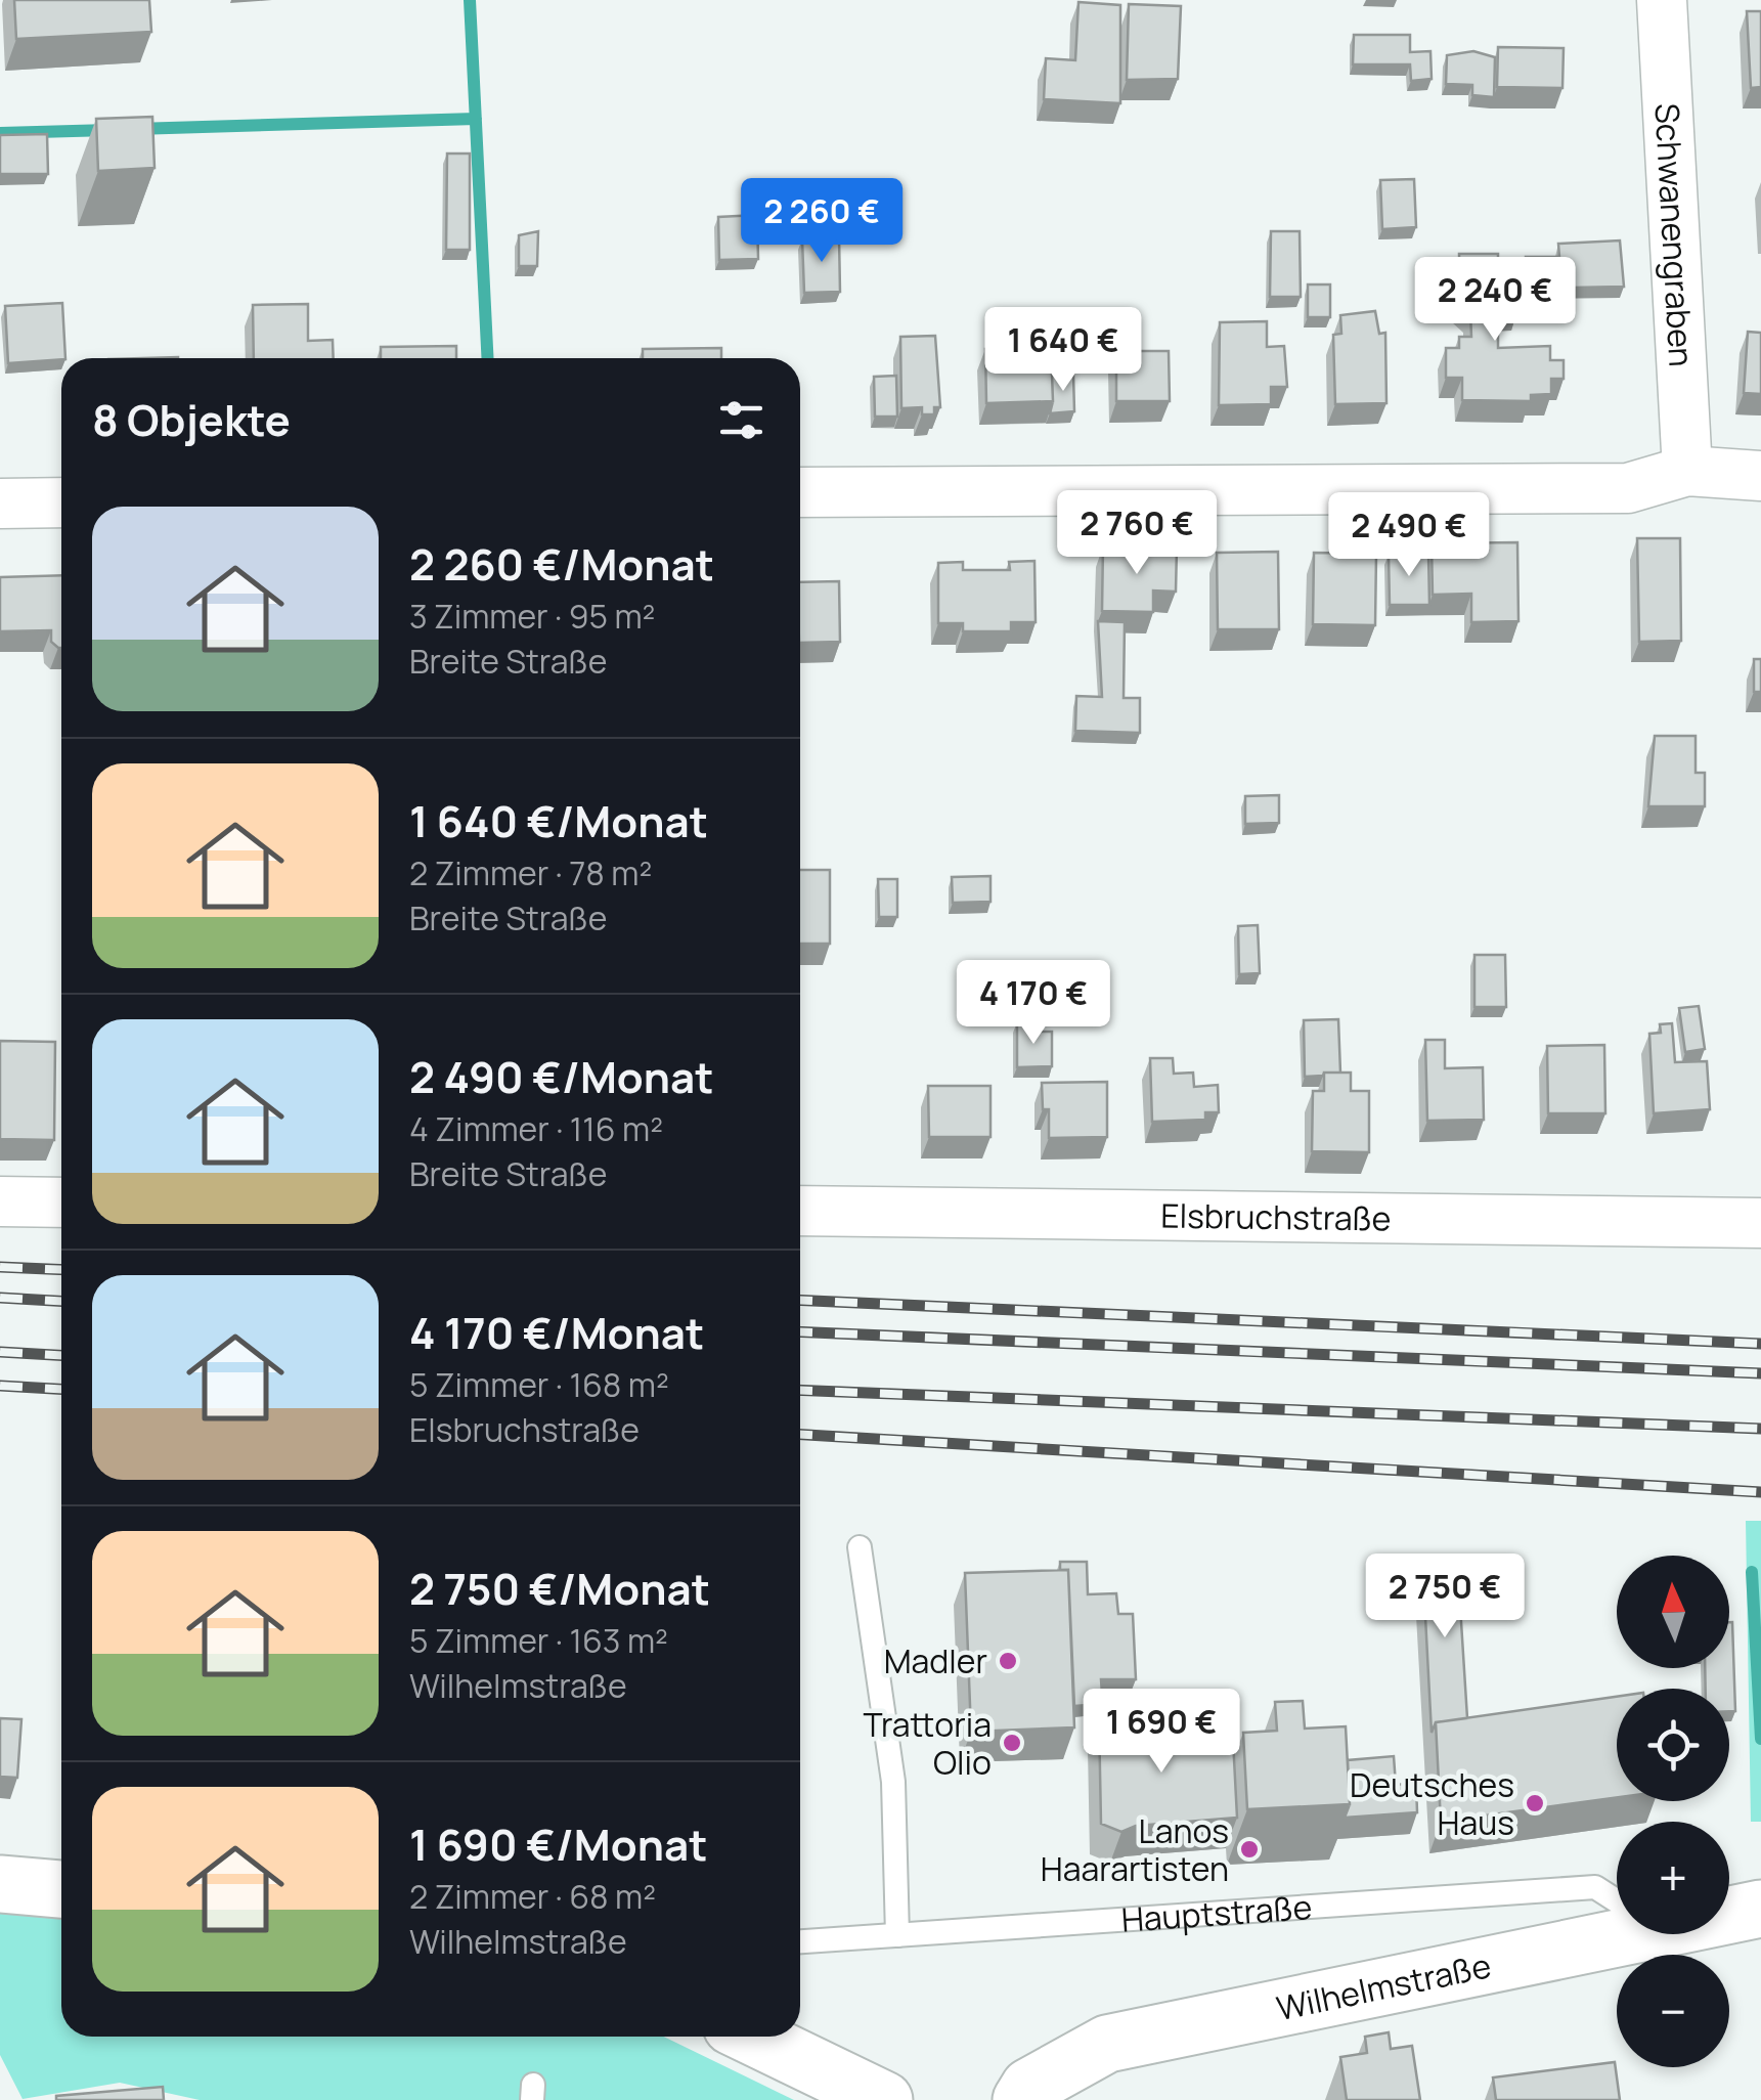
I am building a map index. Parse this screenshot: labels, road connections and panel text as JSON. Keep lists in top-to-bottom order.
{
  "streets": {
    "street": ["Schwanengraben", "Elsbruchstraße", "Wilhelmstraße"],
    "lane": ["Hauptstraße"]
  },
  "places": [
    "Madler",
    "Trattoria Olio",
    "Deutsches Haus",
    "Lanos Haarartisten"
  ],
  "north": "top",
  "page": {
    "price": [
      "2 260 €",
      "2 240 €",
      "1 640 €",
      "2 760 €",
      "2 490 €",
      "4 170 €",
      "2 750 €",
      "1 690 €"
    ],
    "heading": "8 Objekte",
    "list": [
      {
        "name": "2 260 €/Monat",
        "note": "3 Zimmer · 95 m² · Breite Straße"
      },
      {
        "name": "1 640 €/Monat",
        "note": "2 Zimmer · 78 m² · Breite Straße"
      },
      {
        "name": "2 490 €/Monat",
        "note": "4 Zimmer · 116 m² · Breite Straße"
      },
      {
        "name": "4 170 €/Monat",
        "note": "5 Zimmer · 168 m² · Elsbruchstraße"
      },
      {
        "name": "2 750 €/Monat",
        "note": "5 Zimmer · 163 m² · Wilhelmstraße"
      },
      {
        "name": "1 690 €/Monat",
        "note": "2 Zimmer · 68 m² · Wilhelmstraße"
      }
    ],
    "map_buttons": ["+", "−"]
  }
}
